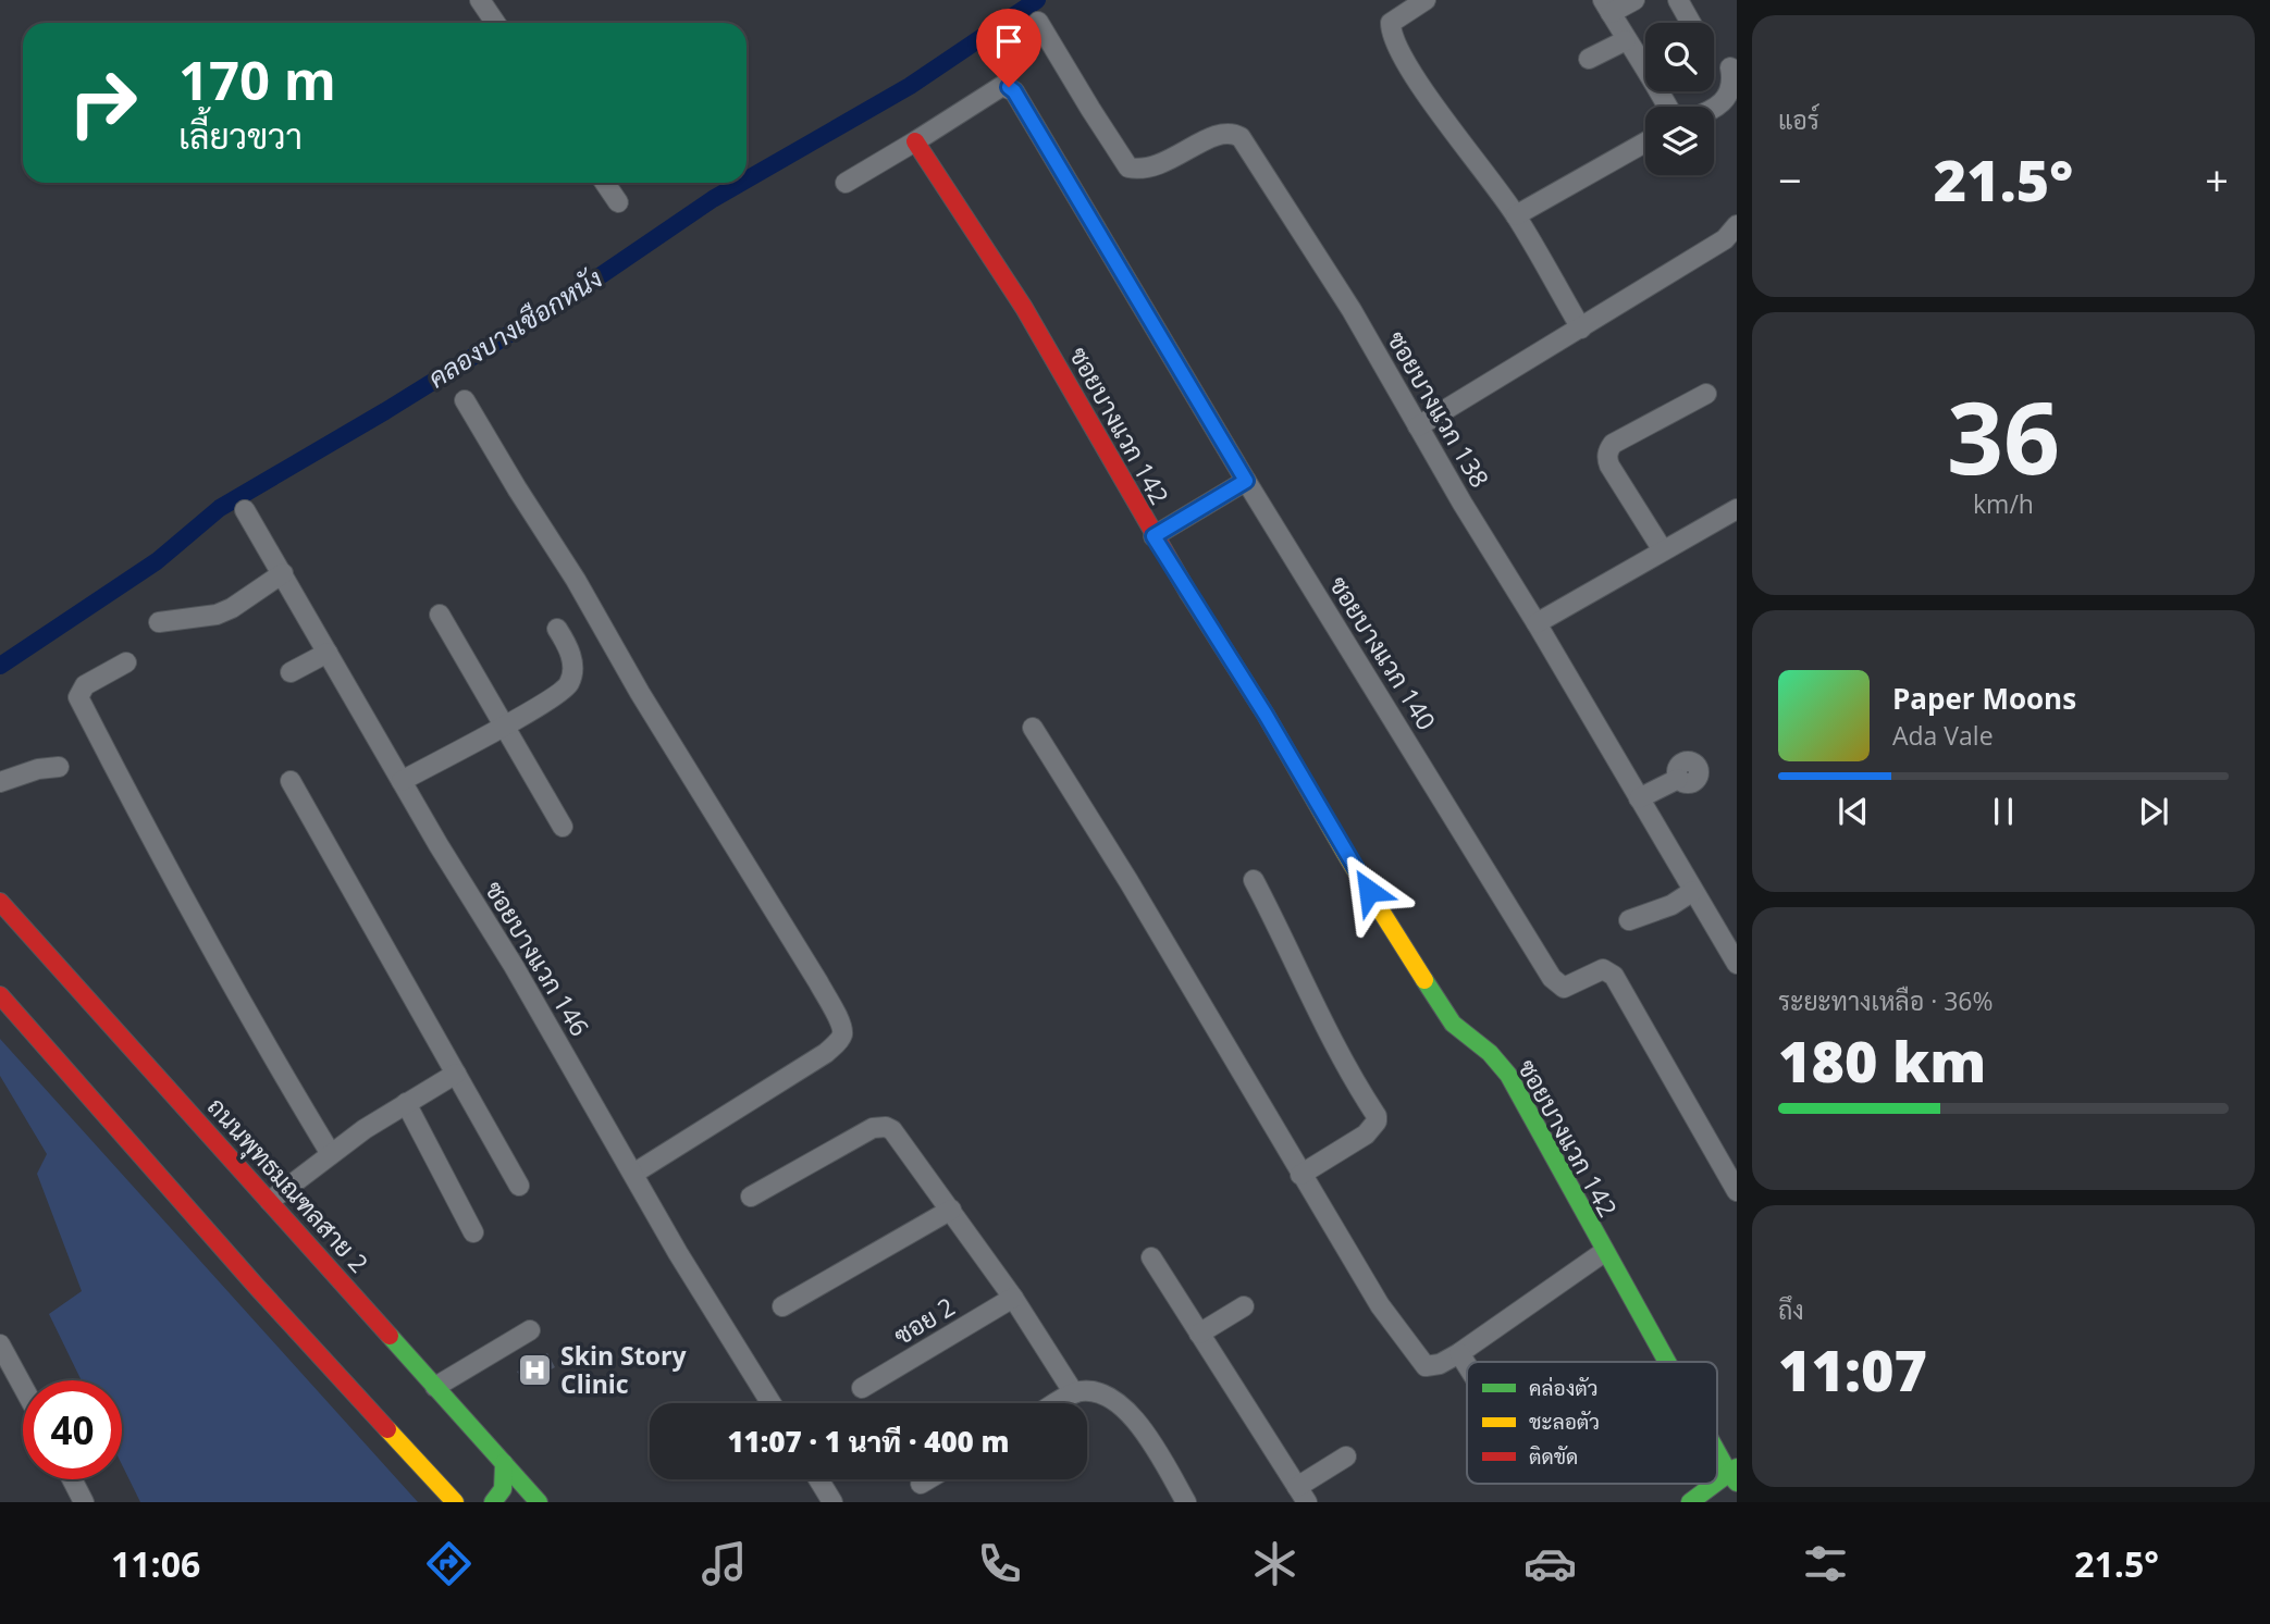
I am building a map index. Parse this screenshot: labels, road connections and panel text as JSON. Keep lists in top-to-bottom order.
{
  "streets": {
    "main road": ["ซอยบางแวก 142", "ถนนพุทธมณฑลสาย 2"],
    "street": [
      "ซอยบางแวก 138",
      "ซอยบางแวก 140",
      "ซอยบางแวก 146",
      "ซอย 2"
    ]
  },
  "crossings": [
    ["ซอยบางแวก 142", "ซอยบางแวก 140"]
  ],
  "water": ["คลองบางเชือกหนัง"],
  "places": {
    "hospital": ["Skin Story Clinic"]
  },
  "legend": ["คล่องตัว", "ชะลอตัว", "ติดขัด"],
  "page": {
    "tile": [
      "แอร์",
      ["36", "km/h"],
      ["ระยะทางเหลือ · 36%", "180 km"],
      ["ถึง", "11:07"]
    ],
    "turn": ["170 m", "เลี้ยวขวา"],
    "heat": ["−", "21.5°", "+"],
    "song": ["Paper Moons", "Ada Vale"],
    "limit": "40",
    "trip": "11:07 · 1 นาที · 400 m",
    "tabs": ["11:06", "21.5°"]
  }
}
